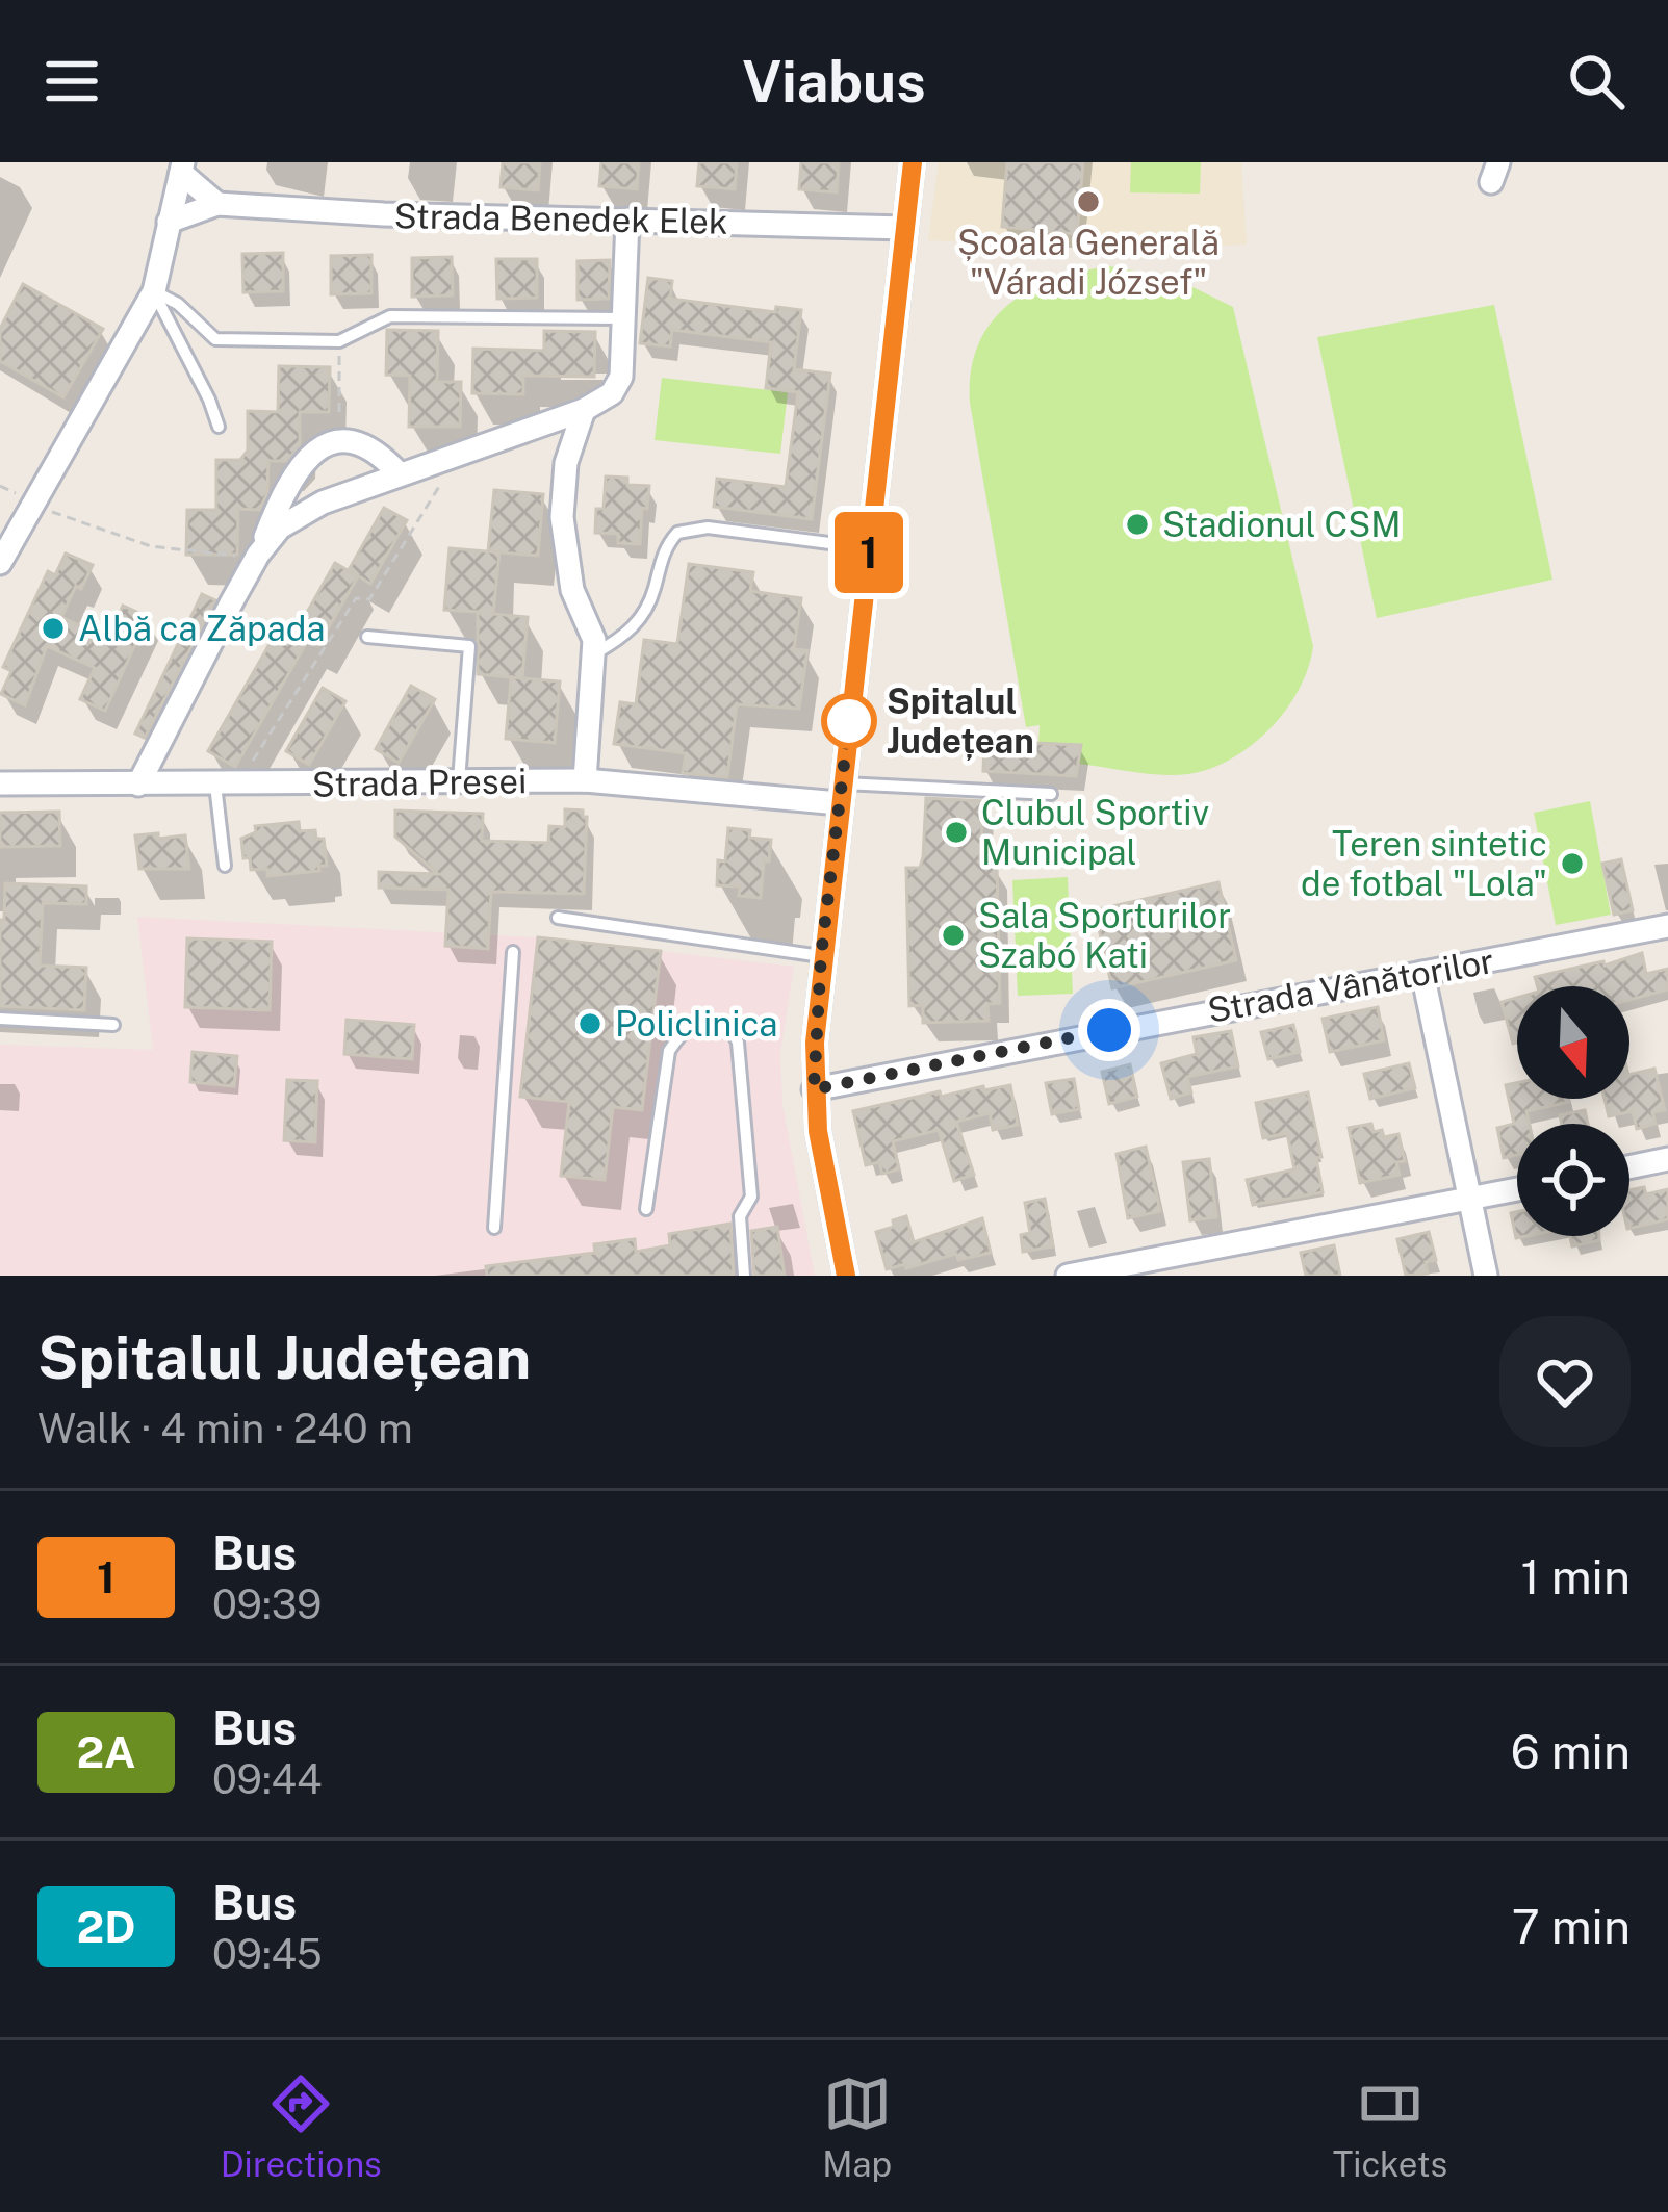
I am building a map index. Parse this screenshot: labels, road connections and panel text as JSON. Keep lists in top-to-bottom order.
{
  "streets": {
    "street": ["Strada Benedek Elek", "Strada Presei", "Strada Vânătorilor"]
  },
  "places": [
    "Școala Generală \"Váradi József\"",
    "Stadionul CSM",
    "Albă ca Zăpada",
    "Spitalul Județean",
    "Clubul Sportiv Municipal",
    "Teren sintetic de fotbal \"Lola\"",
    "Sala Sporturilor Szabó Kati",
    "Policlinica"
  ],
  "lines": ["bus line 1"],
  "north": "bottom",
  "page": {
    "header": "Viabus",
    "on_map": "1",
    "heading": ["Spitalul Județean", "Walk · 4 min · 240 m"],
    "list": [
      {
        "mark": "1",
        "name": "Bus",
        "note": "09:39",
        "value": "1 min"
      },
      {
        "mark": "2A",
        "name": "Bus",
        "note": "09:44",
        "value": "6 min"
      },
      {
        "mark": "2D",
        "name": "Bus",
        "note": "09:45",
        "value": "7 min"
      }
    ],
    "tabs": ["Directions", "Map", "Tickets"]
  }
}
